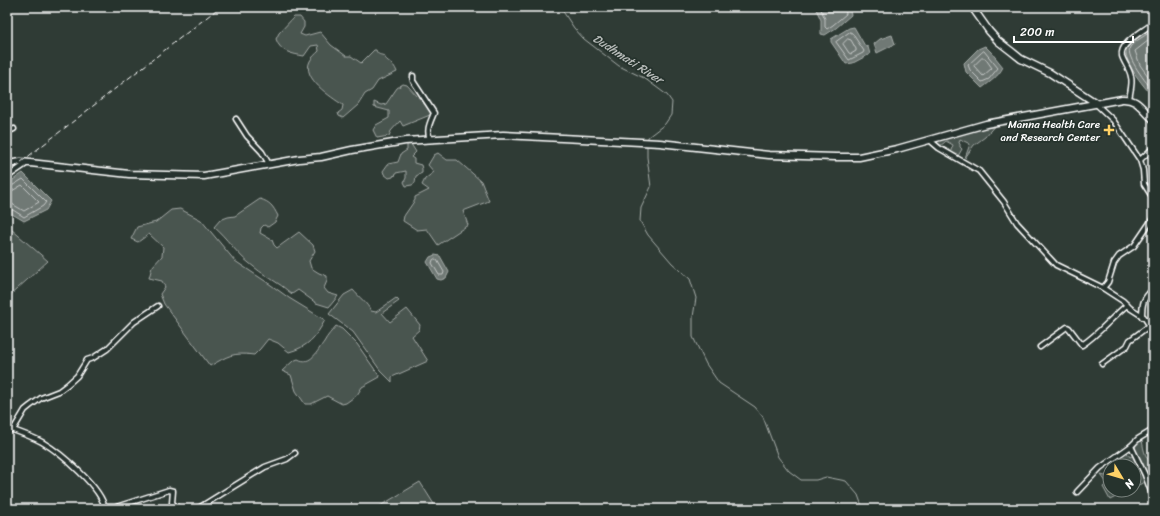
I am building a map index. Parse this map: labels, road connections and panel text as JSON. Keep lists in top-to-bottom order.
{
  "water": ["Dudhmati River"],
  "places": {
    "health": ["Manna Health Care and Research Center"]
  },
  "scale_bar": "200 m",
  "north": "bottom right"
}
